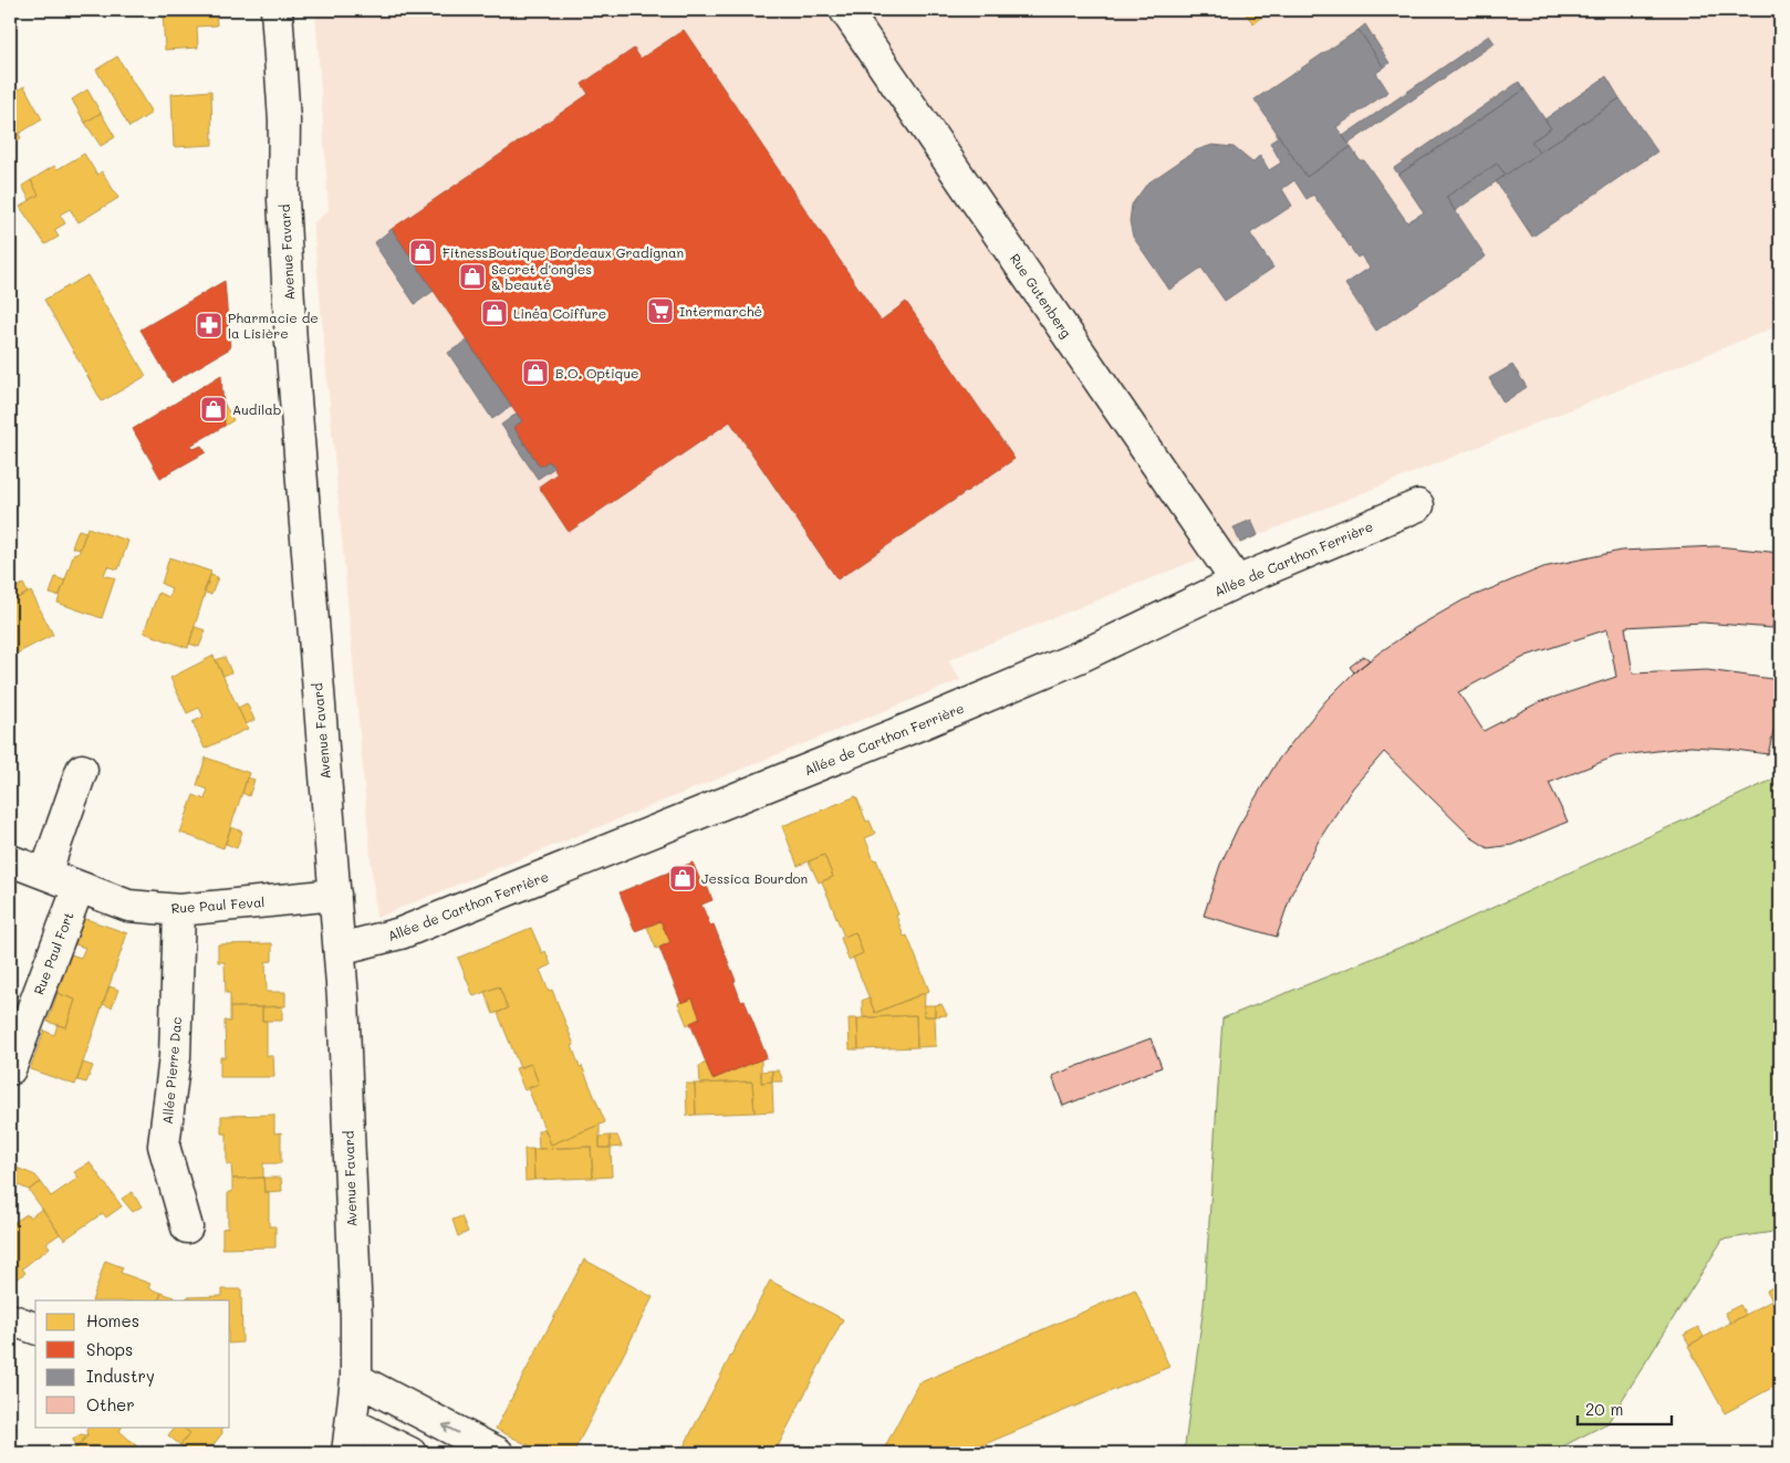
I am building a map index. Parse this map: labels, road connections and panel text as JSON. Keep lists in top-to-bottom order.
{
  "streets": {
    "street": [
      "Avenue Favard",
      "Rue Gutenberg",
      "Allée de Carthon Ferrière",
      "Rue Paul Feval",
      "Rue Paul Fort",
      "Allée Pierre Dac"
    ]
  },
  "crossings": [
    ["Avenue Favard", "Allée de Carthon Ferrière"],
    ["Avenue Favard", "Rue Paul Feval"],
    ["Rue Gutenberg", "Allée de Carthon Ferrière"],
    ["Rue Paul Feval", "Rue Paul Fort"],
    ["Rue Paul Feval", "Allée Pierre Dac"]
  ],
  "places": {
    "shop": [
      "FitnessBoutique Bordeaux Gradignan",
      "Secret d'ongles & beauté",
      "Linéa Coiffure",
      "B.O. Optique",
      "Audilab",
      "Jessica Bourdon"
    ],
    "supermarket": ["Intermarché"],
    "pharmacy": ["Pharmacie de la Lisière"]
  },
  "legend": [
    "Homes",
    "Shops",
    "Industry",
    "Other"
  ],
  "scale_bar": "20 m"
}
